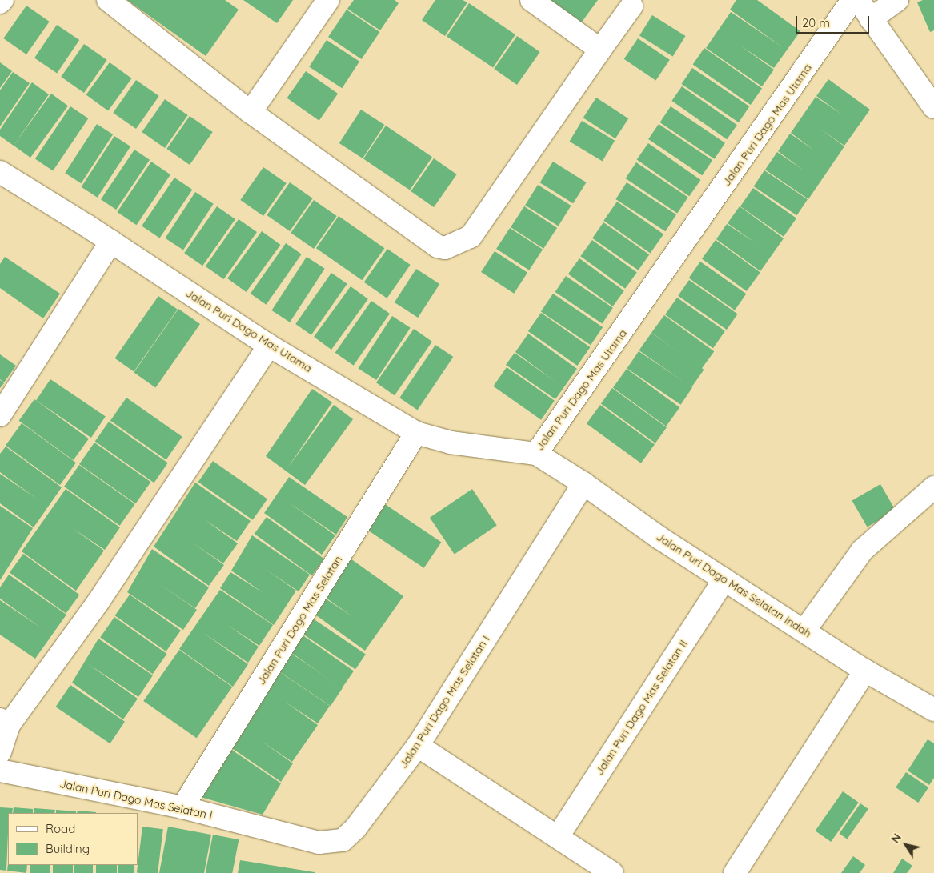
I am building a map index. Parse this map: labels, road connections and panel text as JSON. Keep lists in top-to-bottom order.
{
  "streets": {
    "street": [
      "Jalan Puri Dago Mas Utama",
      "Jalan Puri Dago Mas Selatan Indah",
      "Jalan Puri Dago Mas Selatan",
      "Jalan Puri Dago Mas Selatan I",
      "Jalan Puri Dago Mas Selatan II"
    ]
  },
  "crossings": [
    ["Jalan Puri Dago Mas Utama", "Jalan Puri Dago Mas Selatan Indah"],
    ["Jalan Puri Dago Mas Utama", "Jalan Puri Dago Mas Selatan"],
    ["Jalan Puri Dago Mas Selatan Indah", "Jalan Puri Dago Mas Selatan I"],
    ["Jalan Puri Dago Mas Selatan Indah", "Jalan Puri Dago Mas Selatan II"],
    ["Jalan Puri Dago Mas Selatan", "Jalan Puri Dago Mas Selatan I"]
  ],
  "legend": ["Road", "Building"],
  "scale_bar": "20 m",
  "north": "top left"
}
